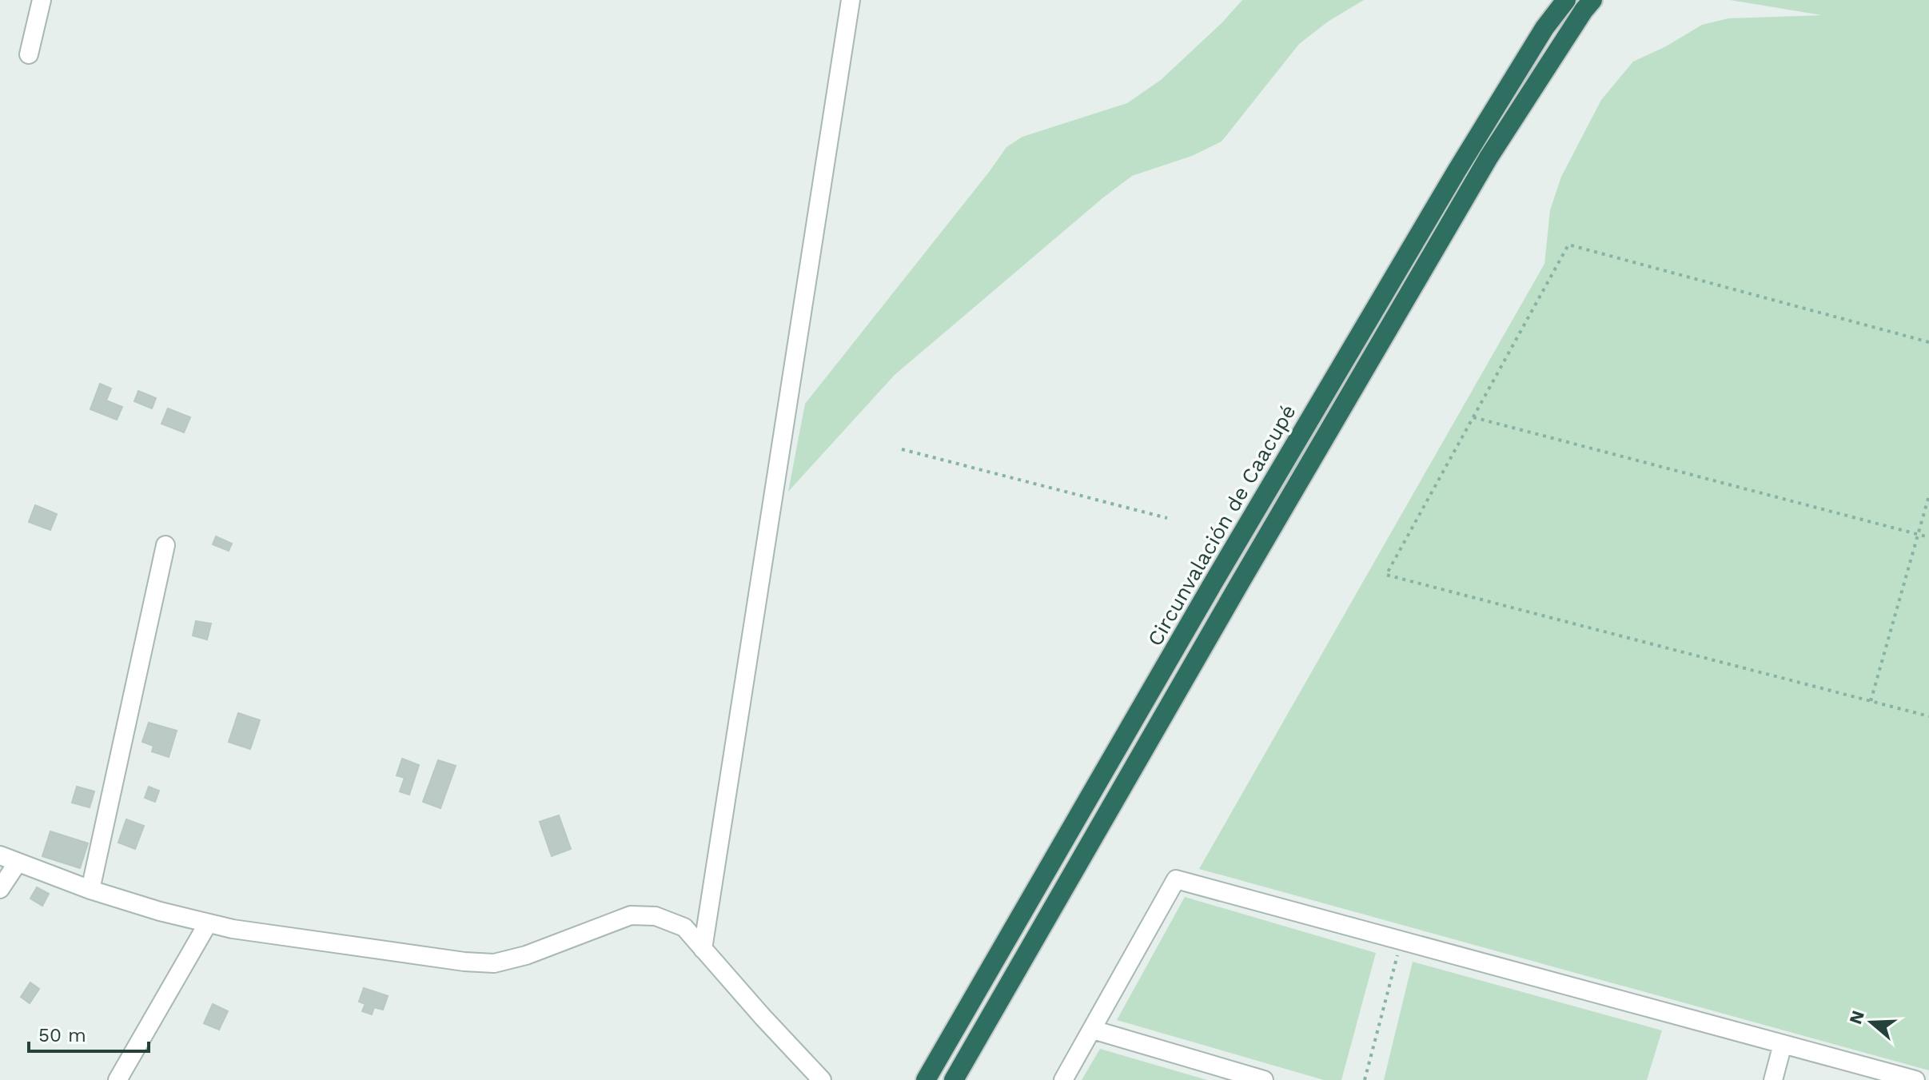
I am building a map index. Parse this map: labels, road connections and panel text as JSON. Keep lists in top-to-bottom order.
{
  "streets": {
    "highway": ["Circunvalación de Caacupé"]
  },
  "scale_bar": "50 m",
  "north": "left"
}
